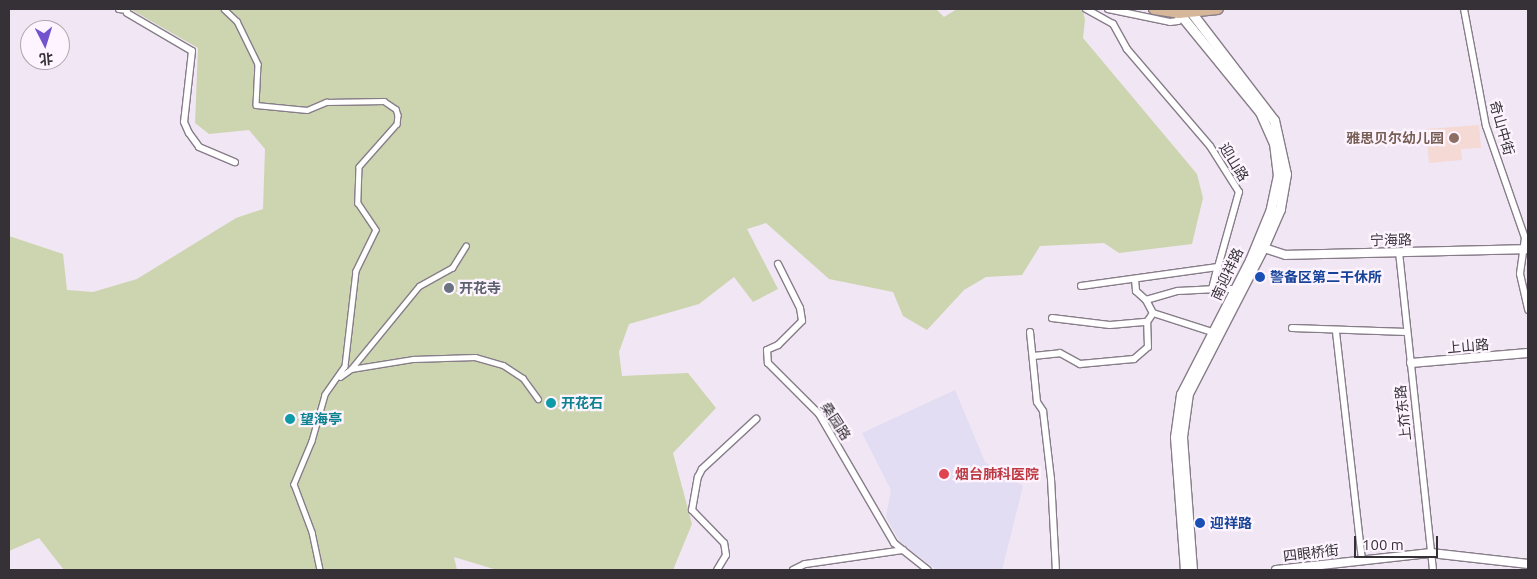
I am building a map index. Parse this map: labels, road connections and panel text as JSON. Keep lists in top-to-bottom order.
{
  "streets": {
    "main road": ["南迎祥路"],
    "street": [
      "奇山中街",
      "迎山路",
      "宁海路",
      "上山路",
      "上夼东路",
      "桑园路",
      "四眼桥街"
    ]
  },
  "crossings": [
    ["奇山中街", "宁海路"],
    ["宁海路", "南迎祥路"],
    ["宁海路", "上夼东路"],
    ["上山路", "上夼东路"],
    ["上夼东路", "四眼桥街"]
  ],
  "places": [
    "雅思贝尔幼儿园",
    "警备区第二干休所",
    "开花寺",
    "开花石",
    "望海亭",
    "烟台肺科医院",
    "迎祥路"
  ],
  "scale_bar": "100 m",
  "north": "bottom"
}
